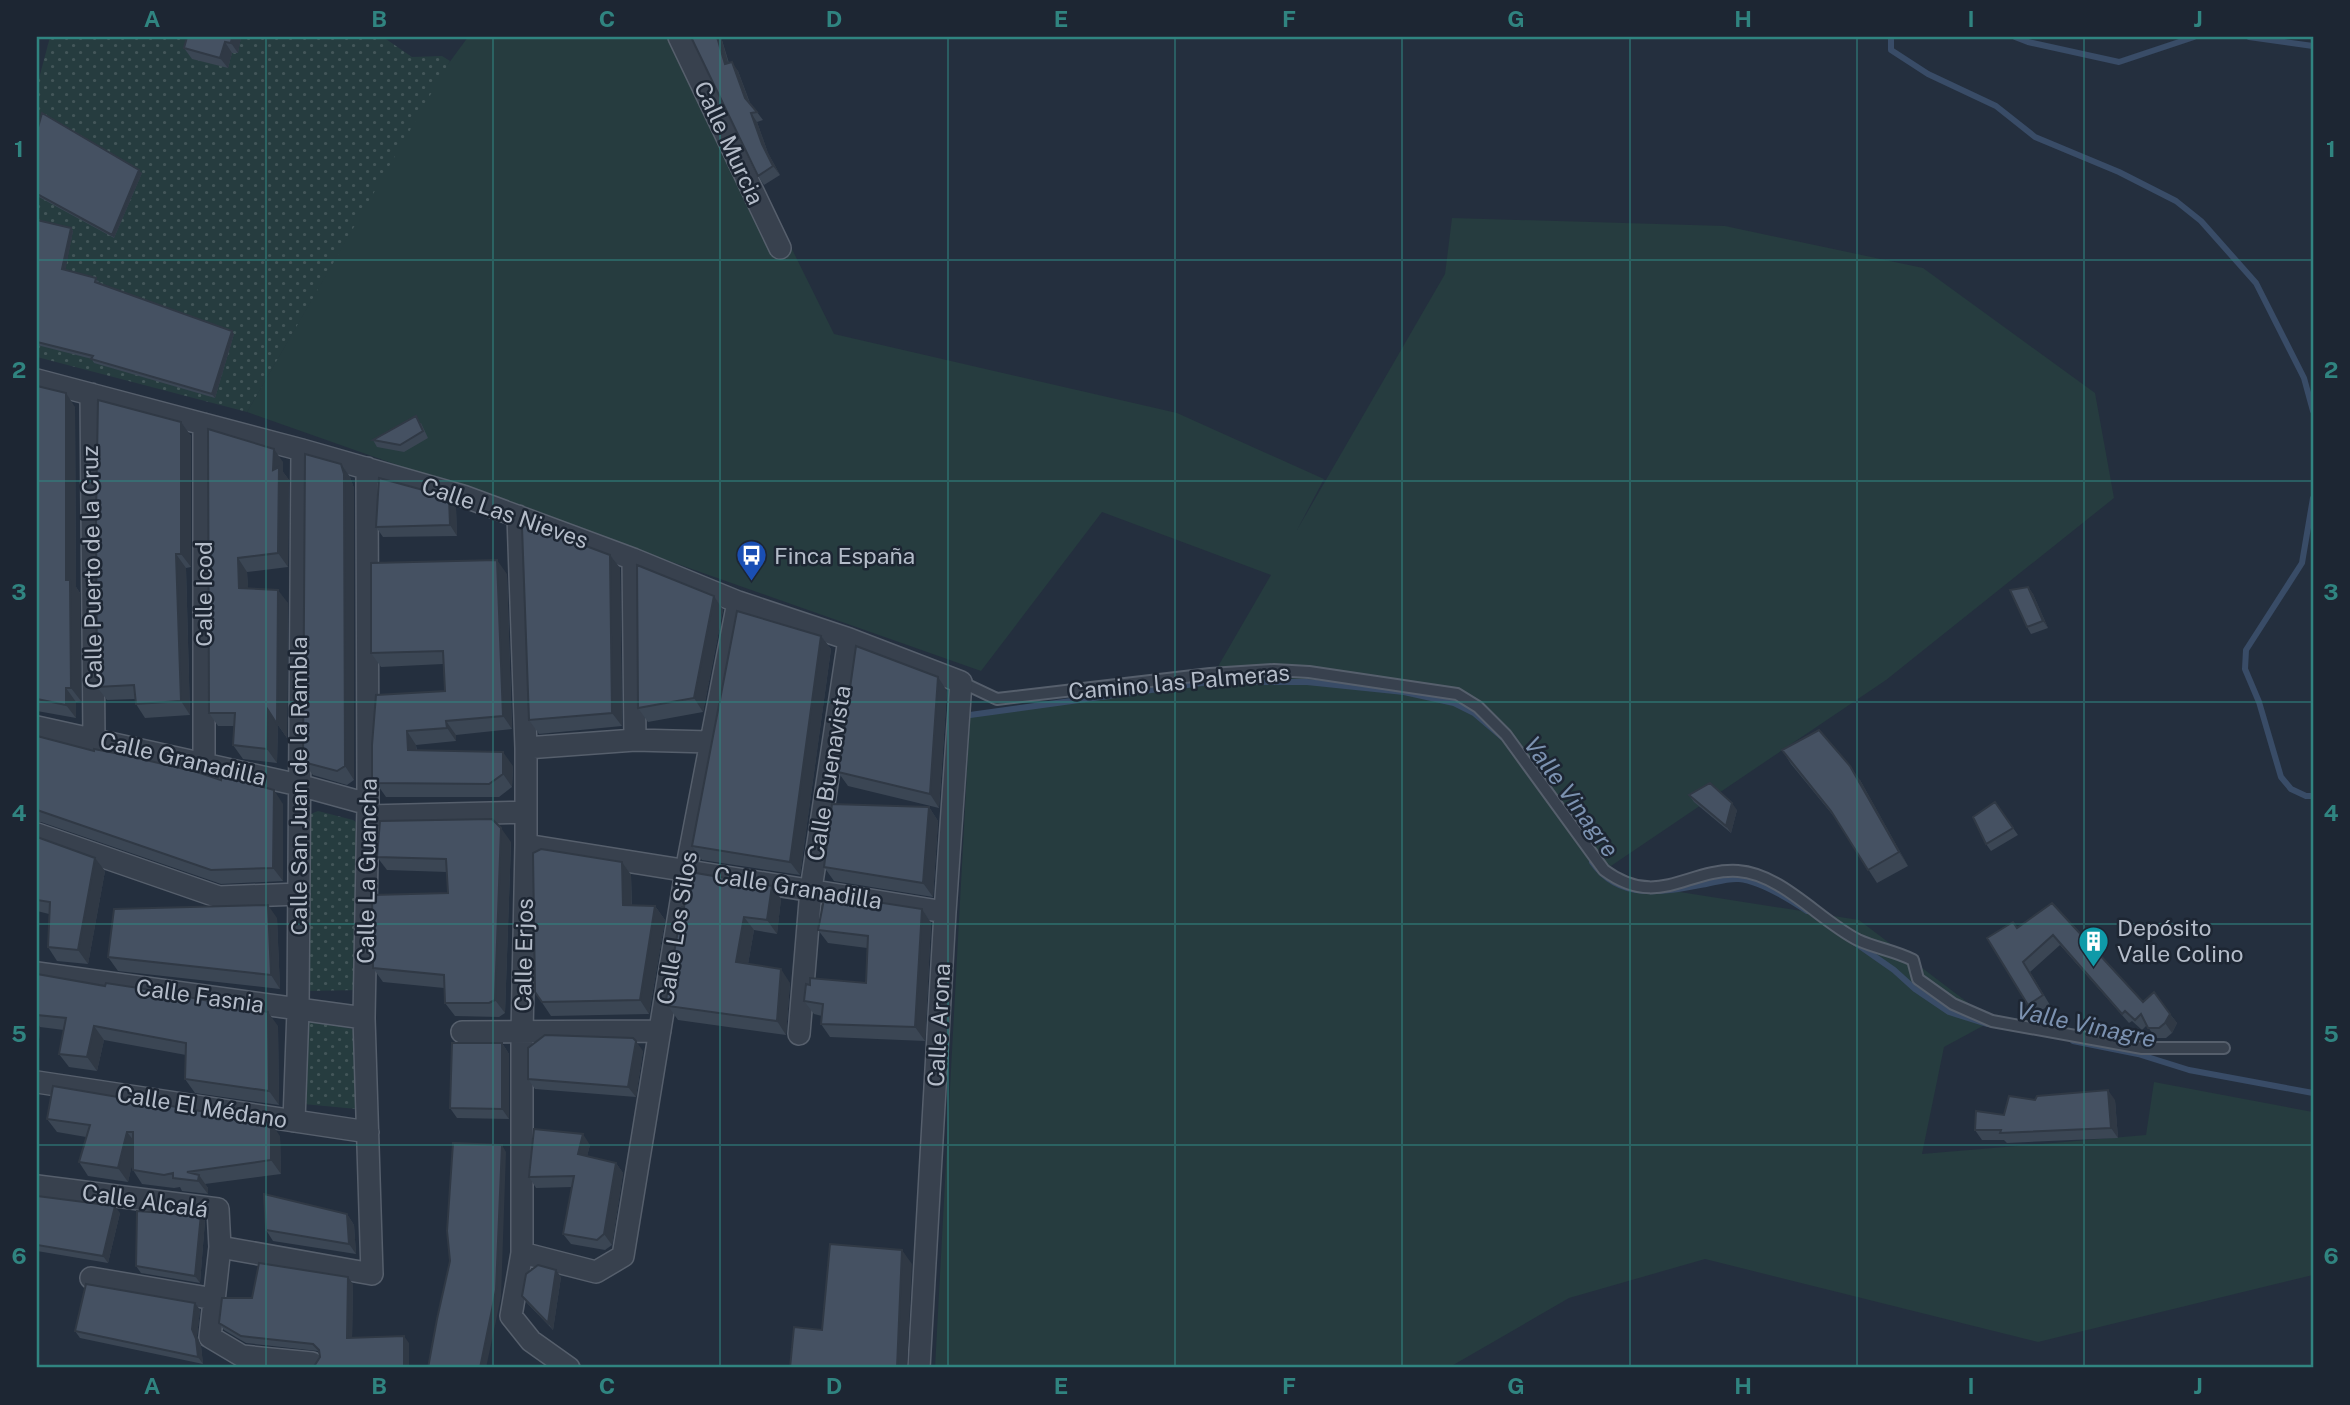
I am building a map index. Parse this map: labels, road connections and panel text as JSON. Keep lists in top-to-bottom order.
{
  "streets": {
    "street": [
      "Calle Murcia",
      "Calle Las Nieves",
      "Calle Puerto de la Cruz",
      "Calle Icod",
      "Calle Granadilla",
      "Calle Buenavista",
      "Calle San Juan de la Rambla",
      "Calle La Guancha",
      "Calle Los Silos",
      "Calle Erjos",
      "Calle Fasnia",
      "Calle Arona",
      "Calle El Médano",
      "Calle Alcalá"
    ],
    "lane": ["Camino las Palmeras"]
  },
  "crossings": [
    ["Calle Las Nieves", "Calle Puerto de la Cruz"],
    ["Calle Las Nieves", "Calle Icod"],
    ["Calle Las Nieves", "Camino las Palmeras"],
    ["Calle Las Nieves", "Calle Buenavista"],
    ["Calle Las Nieves", "Calle San Juan de la Rambla"],
    ["Calle Las Nieves", "Calle La Guancha"],
    ["Calle Las Nieves", "Calle Los Silos"],
    ["Calle Las Nieves", "Calle Erjos"],
    ["Calle Las Nieves", "Calle Arona"],
    ["Calle Puerto de la Cruz", "Calle Granadilla"],
    ["Calle Icod", "Calle Granadilla"],
    ["Camino las Palmeras", "Calle Arona"],
    ["Calle Granadilla", "Calle Buenavista"],
    ["Calle Granadilla", "Calle San Juan de la Rambla"],
    ["Calle Granadilla", "Calle La Guancha"],
    ["Calle Granadilla", "Calle Los Silos"],
    ["Calle Granadilla", "Calle Erjos"],
    ["Calle Granadilla", "Calle Arona"],
    ["Calle San Juan de la Rambla", "Calle Fasnia"],
    ["Calle San Juan de la Rambla", "Calle El Médano"],
    ["Calle La Guancha", "Calle Fasnia"],
    ["Calle La Guancha", "Calle El Médano"],
    ["Calle La Guancha", "Calle Alcalá"],
    ["Calle Los Silos", "Calle Erjos"]
  ],
  "water": ["Valle Vinagre"],
  "places": {
    "bus stop": ["Finca España"],
    "building": ["Depósito Valle Colino"]
  },
  "grid": {
    "columns": [
      "A",
      "B",
      "C",
      "D",
      "E",
      "F",
      "G",
      "H",
      "I",
      "J"
    ],
    "rows": [
      "1",
      "2",
      "3",
      "4",
      "5",
      "6"
    ]
  }
}
